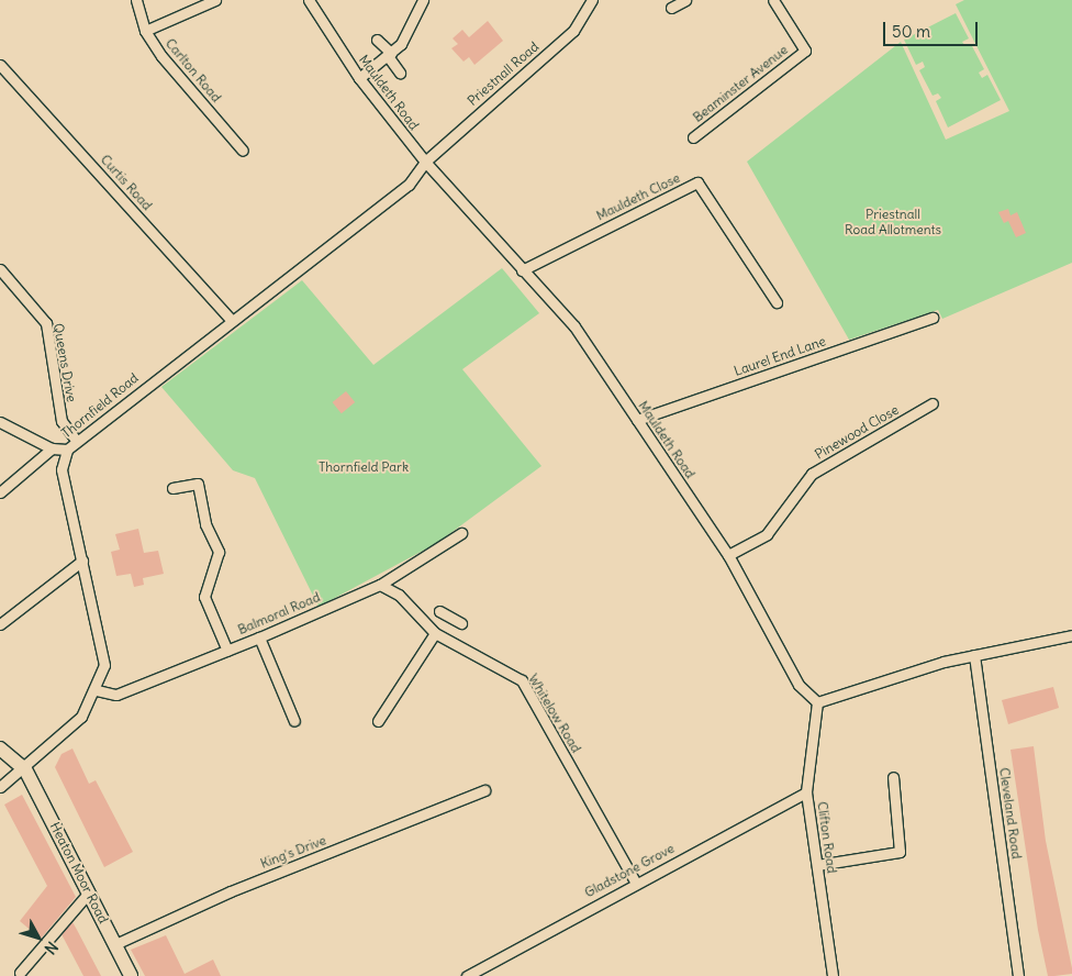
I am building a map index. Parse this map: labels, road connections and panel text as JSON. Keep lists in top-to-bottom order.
{
  "streets": {
    "main road": ["Heaton Moor Road"],
    "street": [
      "Carlton Road",
      "Priestnall Road",
      "Beaminster Avenue",
      "Mauldeth Road",
      "Curtis Road",
      "Mauldeth Close",
      "Laurel End Lane",
      "Queens Drive",
      "Thornfield Road",
      "Pinewood Close",
      "Balmoral Road",
      "Whitelow Road",
      "Cleveland Road",
      "Clifton Road",
      "King's Drive",
      "Gladstone Grove"
    ]
  },
  "crossings": [
    ["Priestnall Road", "Mauldeth Road"],
    ["Priestnall Road", "Thornfield Road"],
    ["Mauldeth Road", "Mauldeth Close"],
    ["Mauldeth Road", "Laurel End Lane"],
    ["Mauldeth Road", "Thornfield Road"],
    ["Mauldeth Road", "Pinewood Close"],
    ["Mauldeth Road", "Clifton Road"],
    ["Curtis Road", "Thornfield Road"],
    ["Queens Drive", "Thornfield Road"],
    ["Thornfield Road", "Balmoral Road"],
    ["Thornfield Road", "Heaton Moor Road"],
    ["Balmoral Road", "Whitelow Road"],
    ["Whitelow Road", "Gladstone Grove"],
    ["Clifton Road", "Gladstone Grove"],
    ["King's Drive", "Heaton Moor Road"]
  ],
  "parks": ["Priestnall Road Allotments", "Thornfield Park"],
  "scale_bar": "50 m",
  "north": "bottom right"
}
